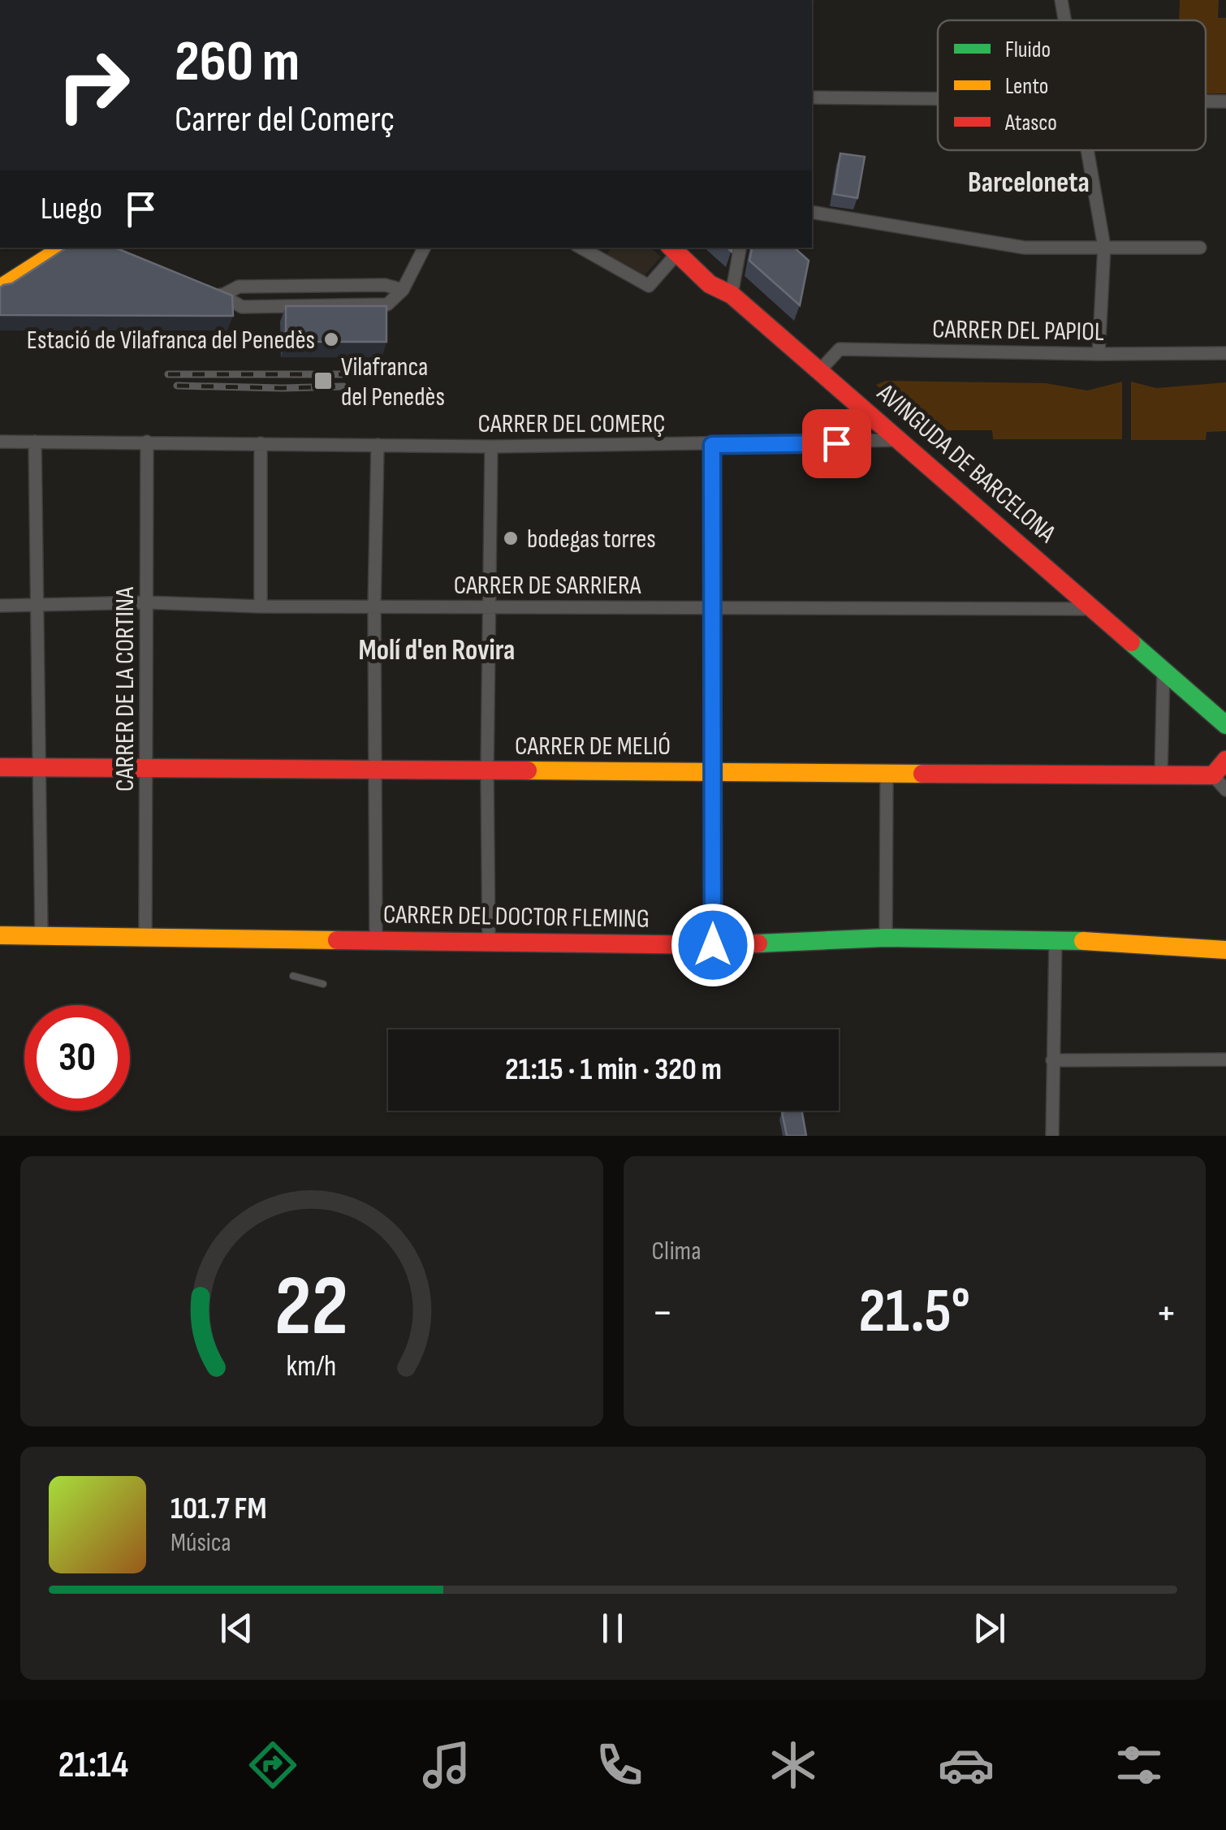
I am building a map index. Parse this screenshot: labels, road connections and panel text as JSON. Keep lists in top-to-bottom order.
{
  "streets": {
    "street": [
      "CARRER DEL PAPIOL",
      "CARRER DEL COMERÇ",
      "AVINGUDA DE BARCELONA",
      "CARRER DE SARRIERA",
      "CARRER DE LA CORTINA",
      "CARRER DE MELIÓ",
      "CARRER DEL DOCTOR FLEMING"
    ]
  },
  "crossings": [
    ["CARRER DEL PAPIOL", "AVINGUDA DE BARCELONA"],
    ["CARRER DEL COMERÇ", "AVINGUDA DE BARCELONA"],
    ["CARRER DEL COMERÇ", "CARRER DE LA CORTINA"],
    ["AVINGUDA DE BARCELONA", "CARRER DE SARRIERA"],
    ["CARRER DE SARRIERA", "CARRER DE LA CORTINA"],
    ["CARRER DE LA CORTINA", "CARRER DE MELIÓ"],
    ["CARRER DE LA CORTINA", "CARRER DEL DOCTOR FLEMING"]
  ],
  "districts": ["Barceloneta", "Molí d'en Rovira"],
  "places": {
    "other": ["Estació de Vilafranca del Penedès", "bodegas torres"],
    "transit": ["Vilafranca del Penedès"]
  },
  "legend": ["Fluido", "Lento", "Atasco"],
  "page": {
    "turn": ["260 m", "Carrer del Comerç"],
    "then": "Luego",
    "limit": "30",
    "trip": "21:15 · 1 min · 320 m",
    "tile": "Clima",
    "heat": ["−", "21.5°", "+"],
    "song": ["101.7 FM", "Música"],
    "tabs": "21:14",
    "gauge": ["22", "km/h"]
  }
}
